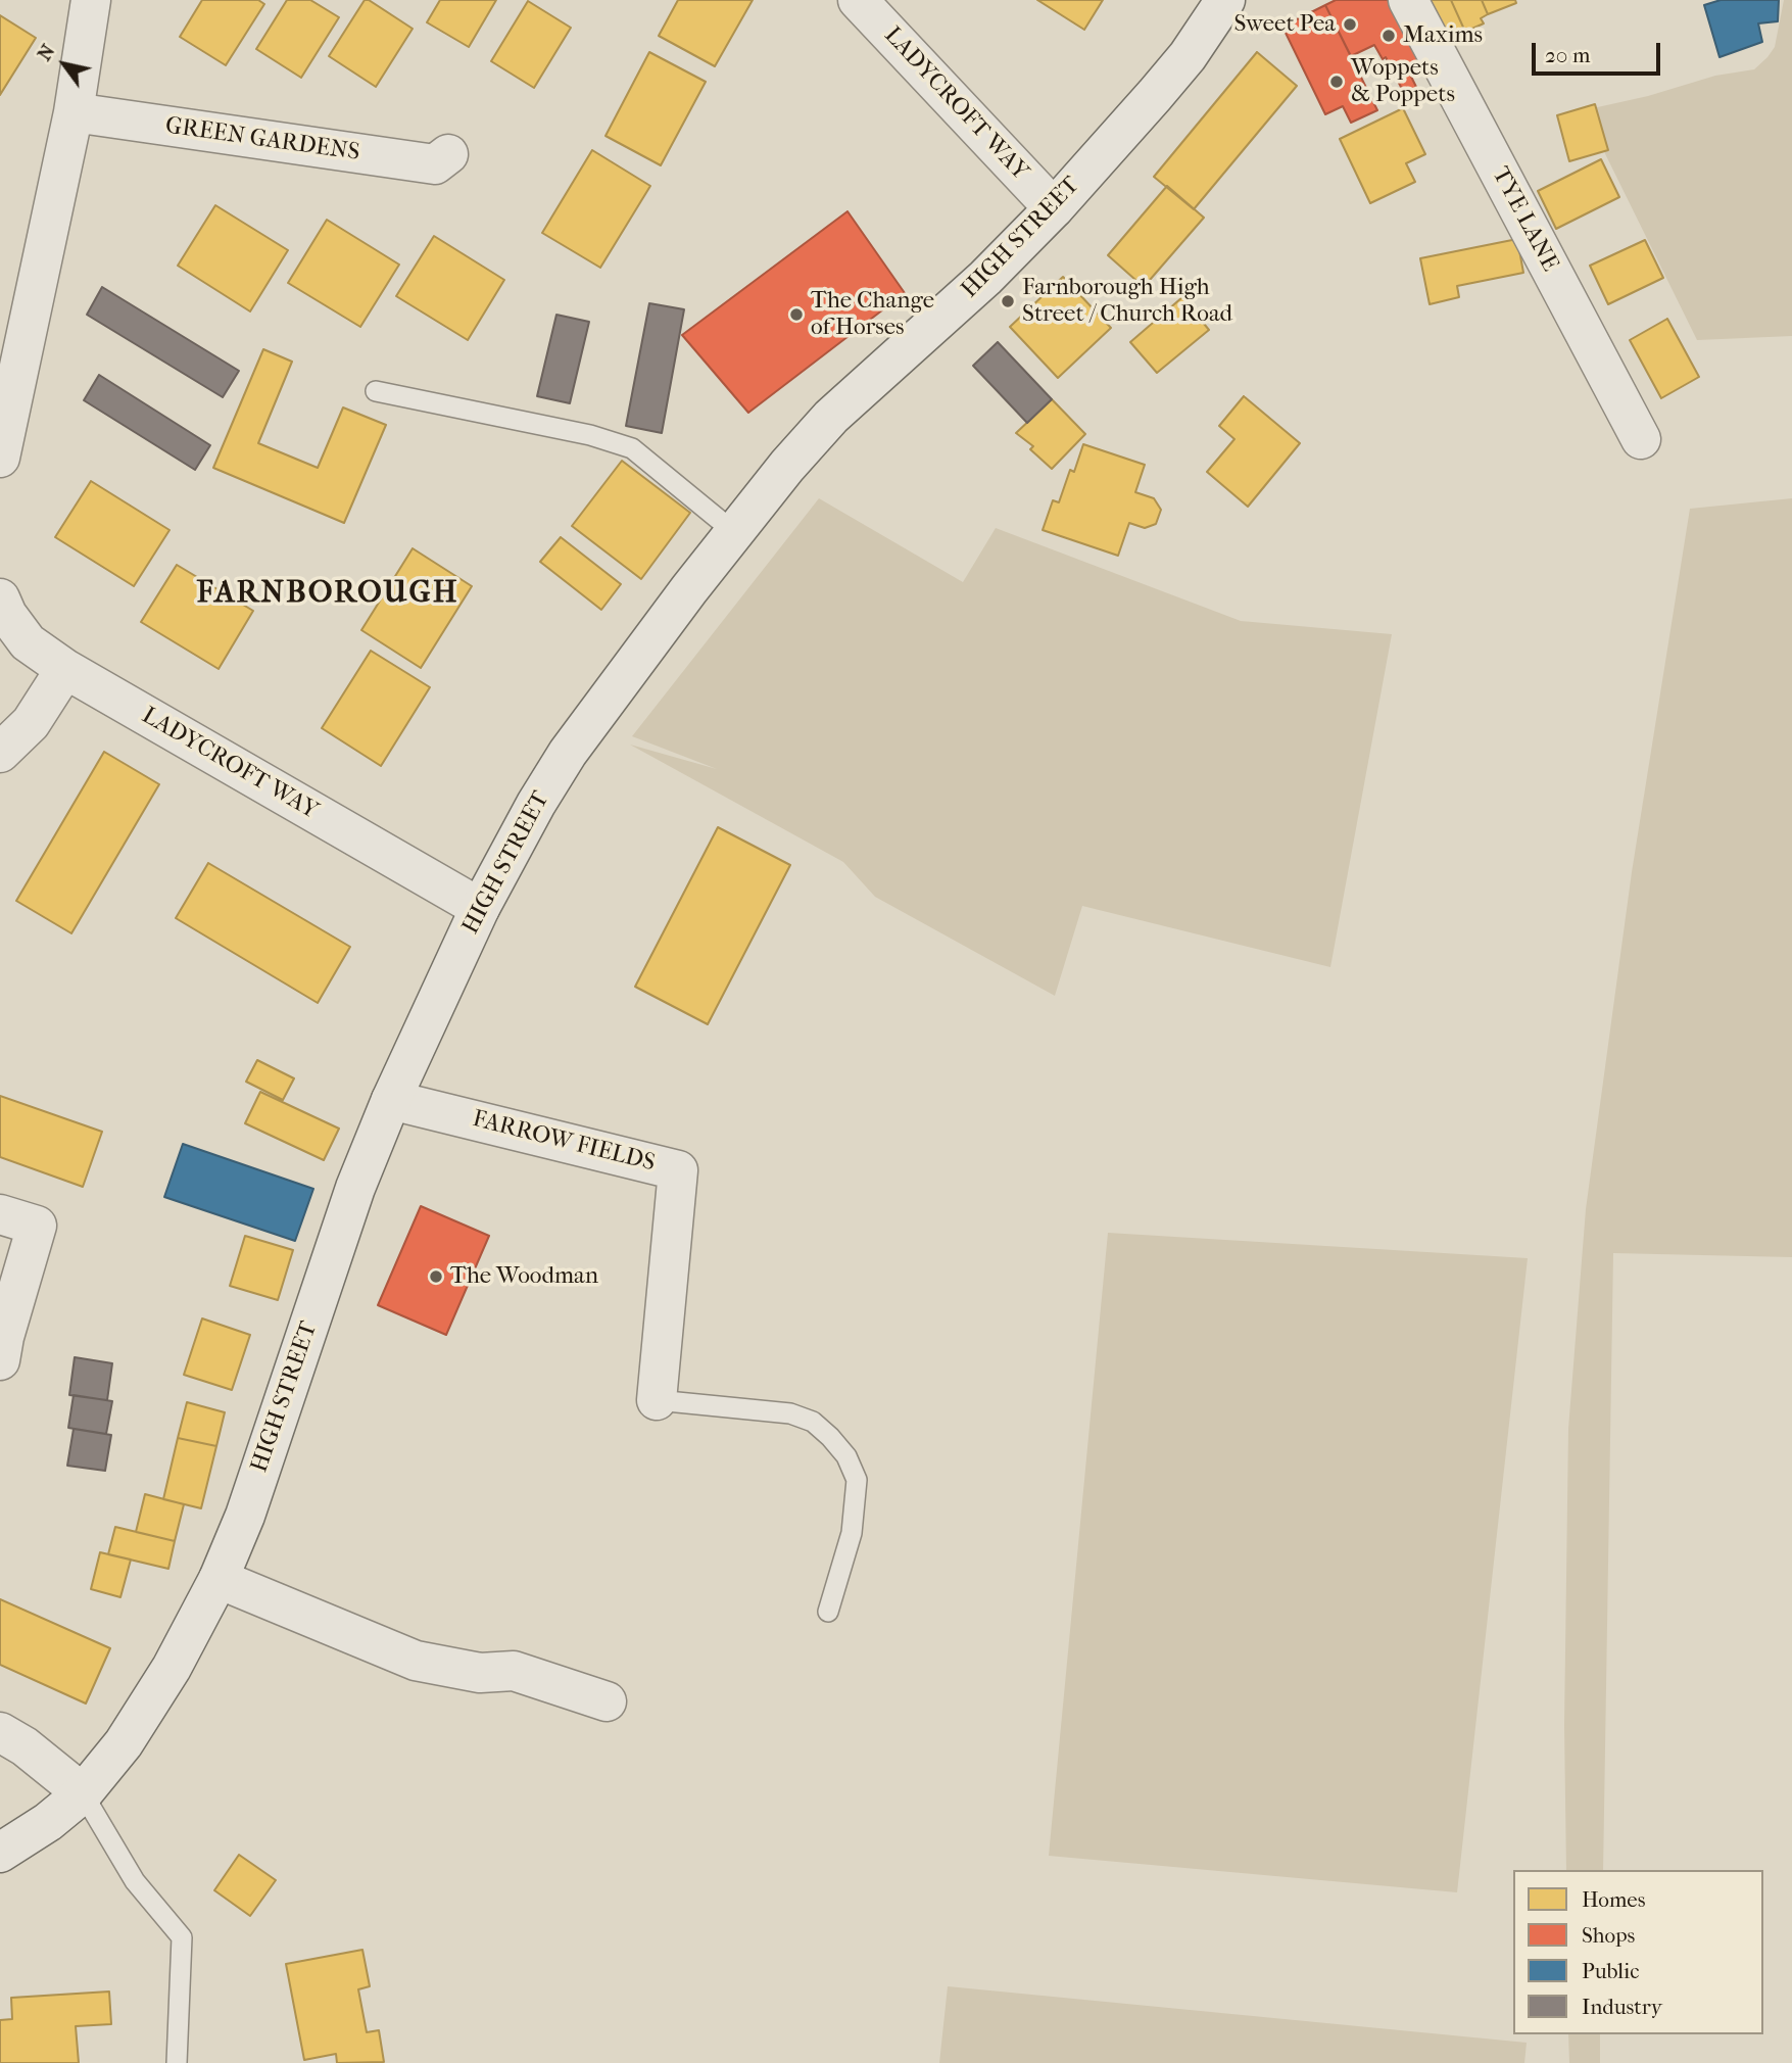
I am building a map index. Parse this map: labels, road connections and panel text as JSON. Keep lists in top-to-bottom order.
{
  "streets": {
    "street": [
      "LADYCROFT WAY",
      "GREEN GARDENS",
      "TYE LANE",
      "HIGH STREET",
      "FARROW FIELDS"
    ]
  },
  "crossings": [
    ["LADYCROFT WAY", "HIGH STREET"],
    ["HIGH STREET", "FARROW FIELDS"]
  ],
  "districts": ["FARNBOROUGH"],
  "places": [
    "Sweet Pea",
    "Maxims",
    "Woppets & Poppets",
    "Farnborough High Street / Church Road",
    "The Change of Horses",
    "The Woodman"
  ],
  "legend": [
    "Homes",
    "Shops",
    "Public",
    "Industry"
  ],
  "scale_bar": "20 m",
  "north": "top left"
}
